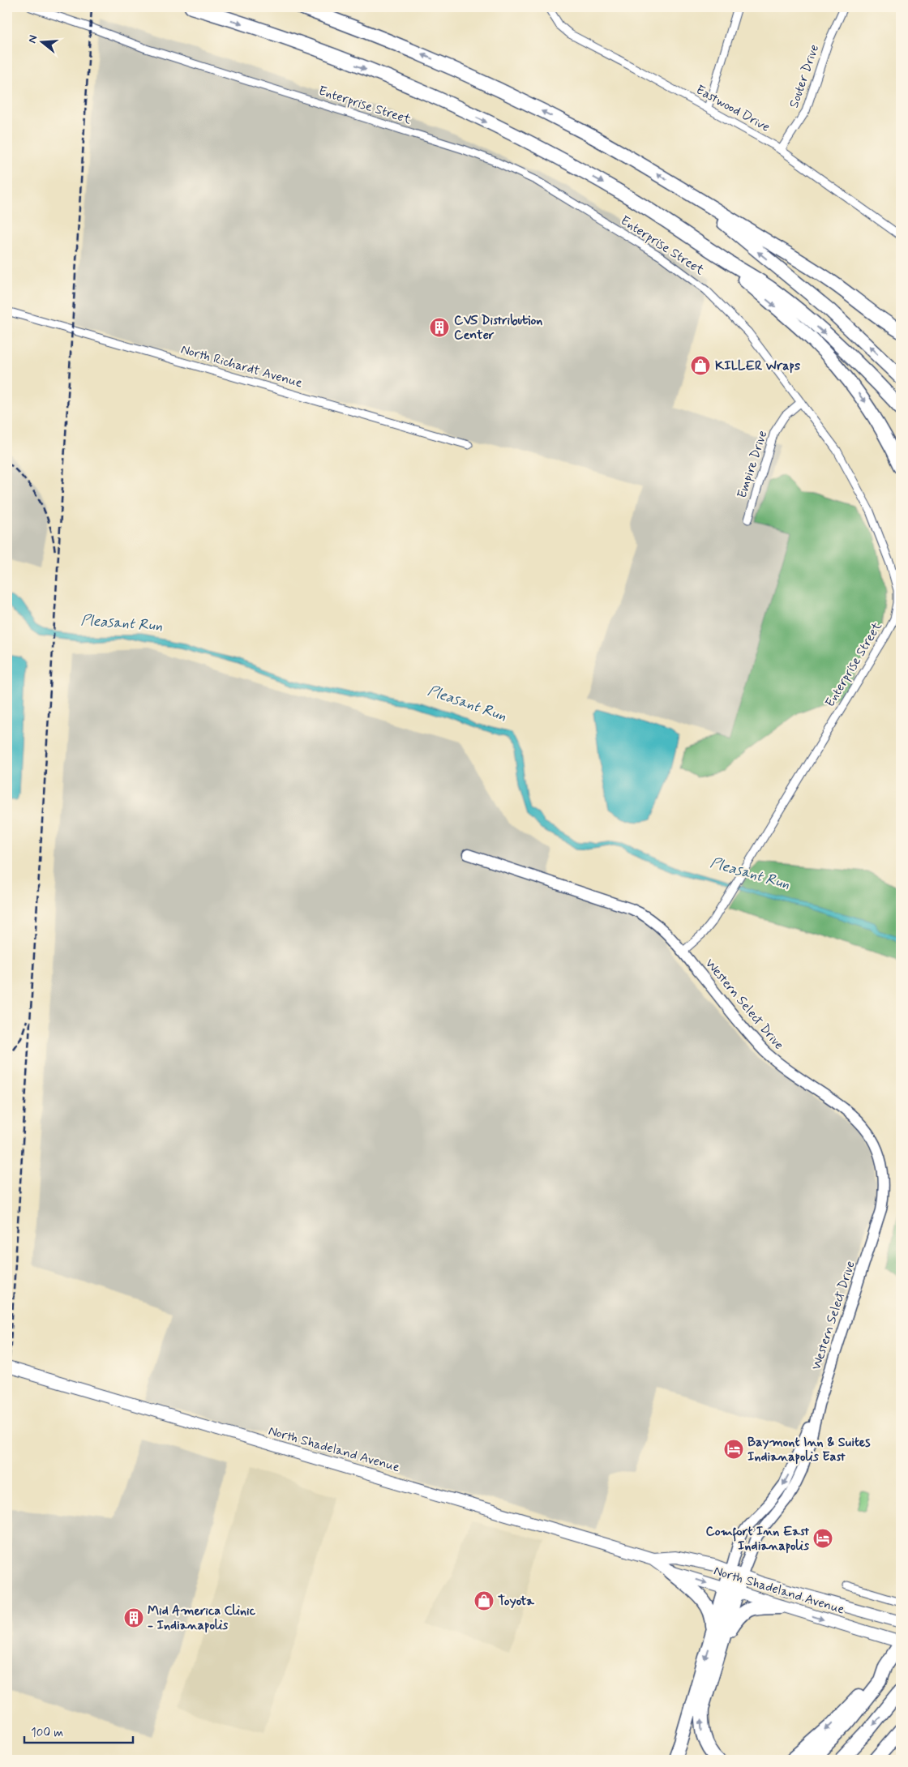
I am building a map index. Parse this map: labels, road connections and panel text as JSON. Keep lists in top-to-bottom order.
{
  "streets": {
    "main road": ["North Shadeland Avenue"],
    "street": [
      "Souter Drive",
      "Enterprise Street",
      "Eastwood Drive",
      "North Richardt Avenue",
      "Empire Drive",
      "Western Select Drive"
    ]
  },
  "crossings": [
    ["Souter Drive", "Eastwood Drive"],
    ["Enterprise Street", "Empire Drive"],
    ["Enterprise Street", "Western Select Drive"],
    ["Western Select Drive", "North Shadeland Avenue"]
  ],
  "water": ["Pleasant Run"],
  "places": {
    "building": ["CVS Distribution Center", "Mid America Clinic - Indianapolis"],
    "shop": ["KILLER Wraps", "Toyota"],
    "hotel": ["Baymont Inn & Suites Indianapolis East", "Comfort Inn East Indianapolis"]
  },
  "scale_bar": "100 m",
  "north": "left"
}
